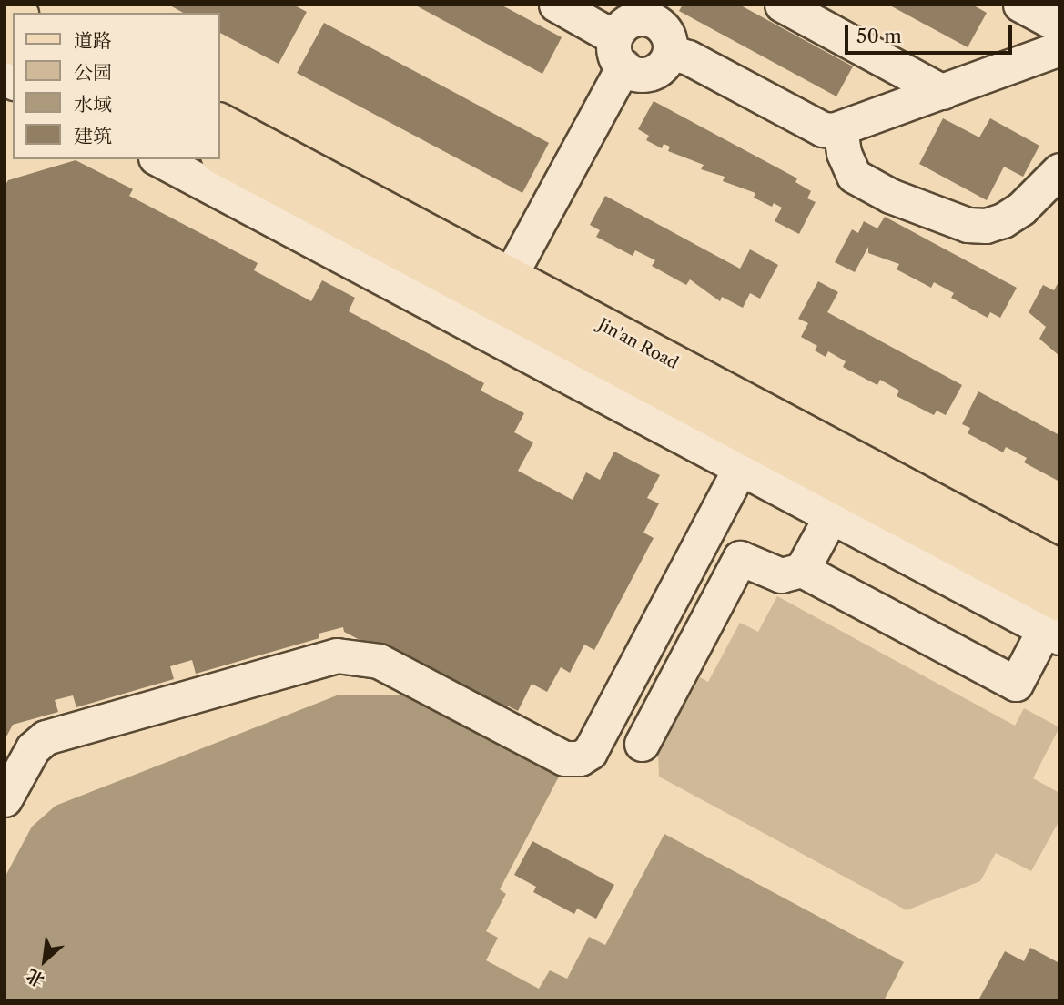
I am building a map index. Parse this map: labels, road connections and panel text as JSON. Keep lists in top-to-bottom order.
{
  "streets": {
    "main road": ["Jin'an Road"]
  },
  "legend": [
    "道路",
    "公园",
    "水域",
    "建筑"
  ],
  "scale_bar": "50 m",
  "north": "bottom left"
}
